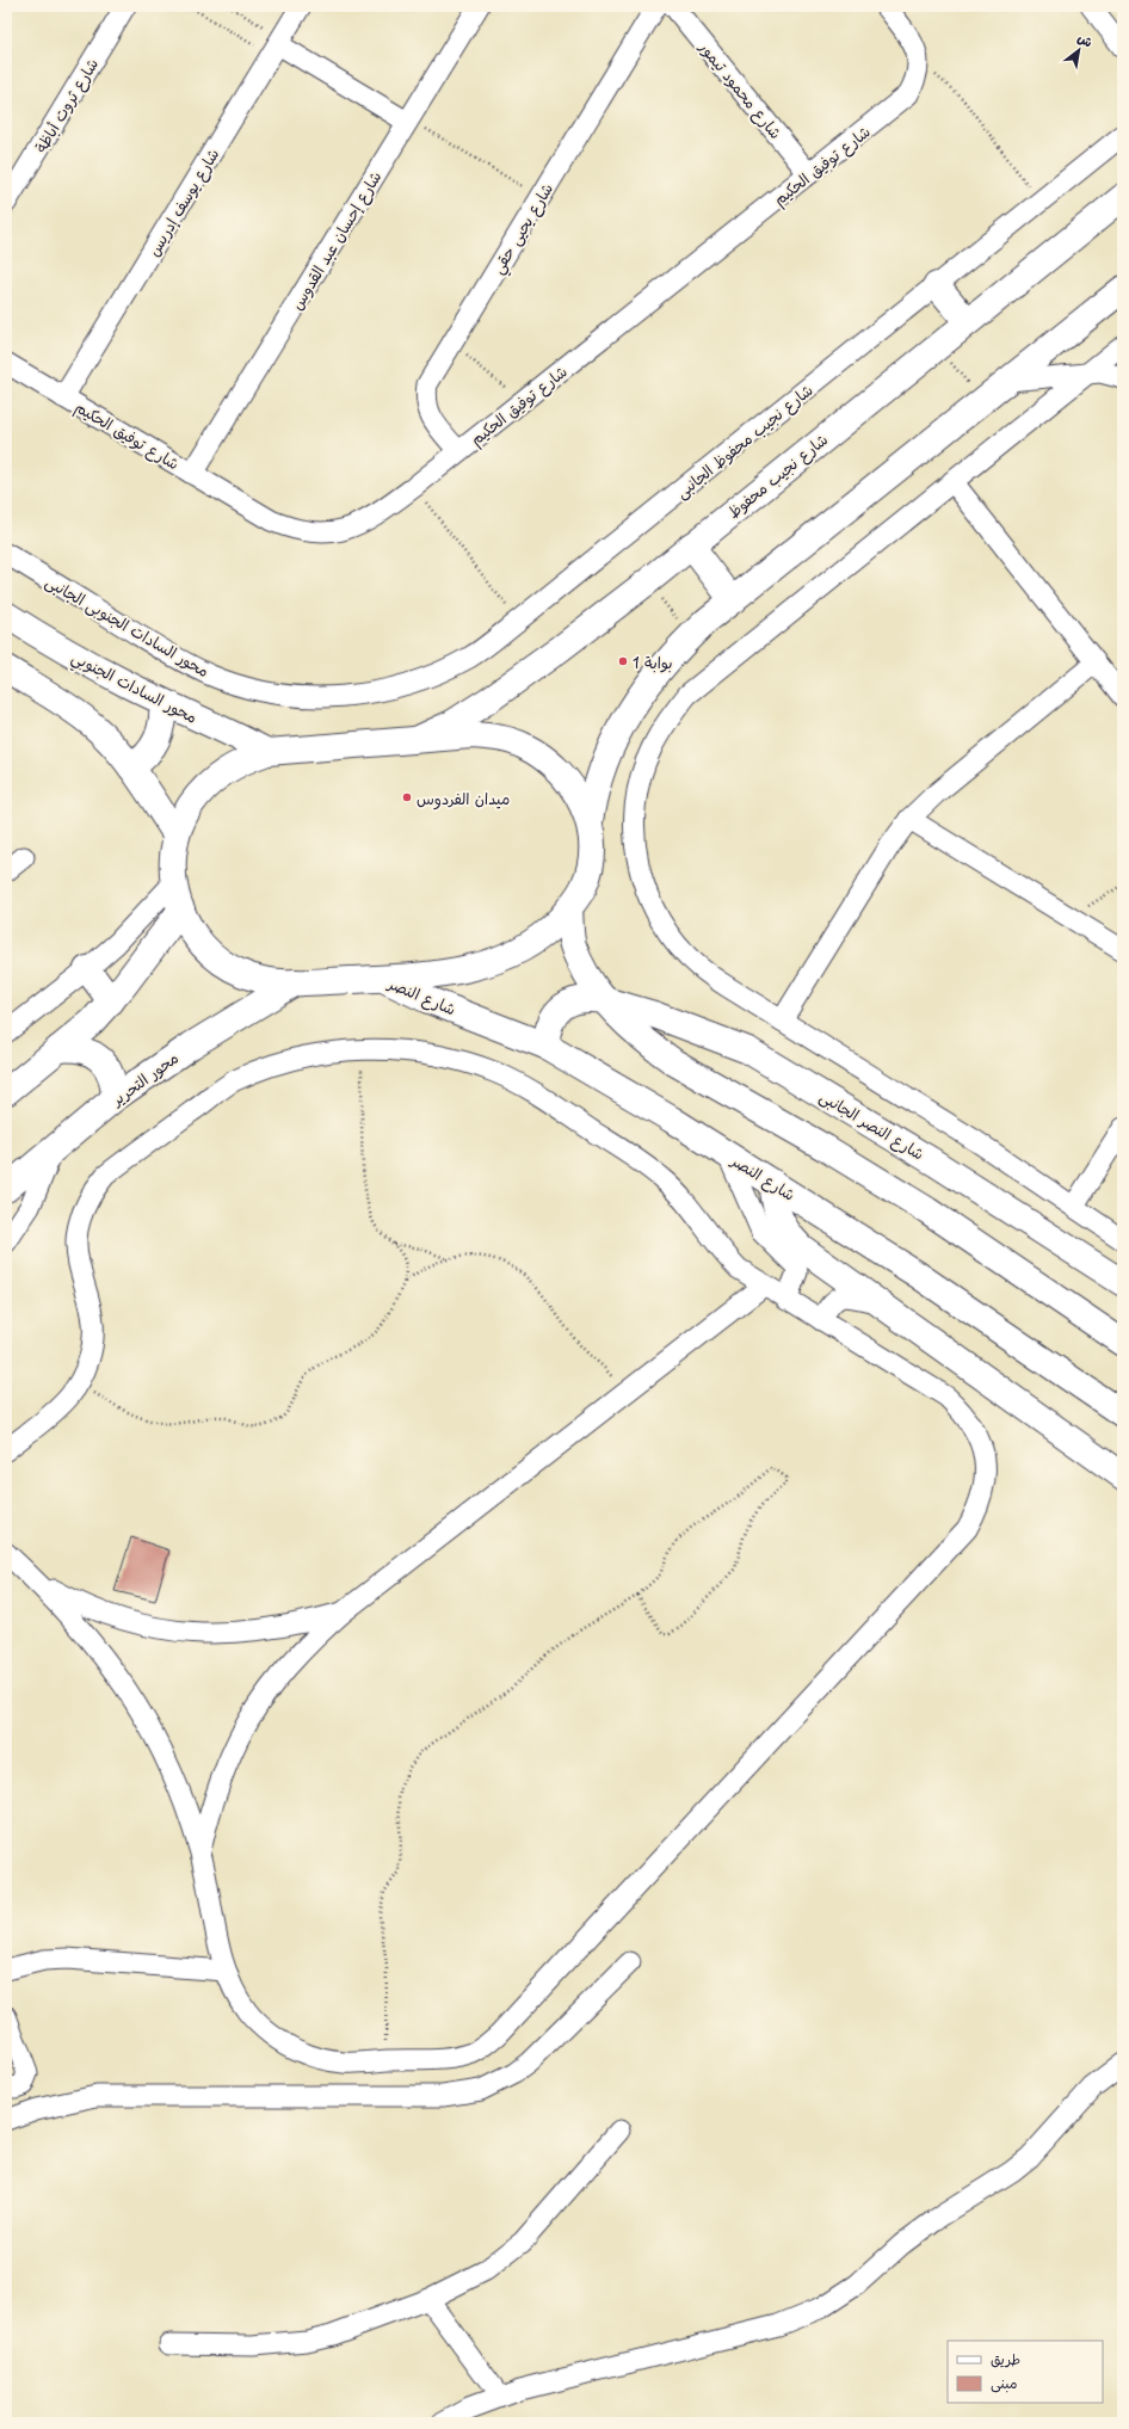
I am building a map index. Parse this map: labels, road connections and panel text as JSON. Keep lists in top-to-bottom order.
{
  "streets": {
    "main road": [
      "شارع نجيب محفوظ",
      "محور السادات الجنوبي",
      "شارع النصر",
      "محور التحرير",
      "شارع النصر الجانبى"
    ],
    "street": [
      "شارع محمود تيمور",
      "شارع ثروت أباظة",
      "شارع توفيق الحكيم",
      "شارع يوسف إدريس",
      "شارع يحيى حقي",
      "شارع إحسان عبد القدوس",
      "شارع نجيب محفوظ الجانبى",
      "محور السادات الجنوبى الجانبى"
    ]
  },
  "crossings": [
    ["شارع محمود تيمور", "شارع توفيق الحكيم"],
    ["شارع توفيق الحكيم", "شارع يوسف إدريس"],
    ["شارع توفيق الحكيم", "شارع يحيى حقي"],
    ["شارع توفيق الحكيم", "شارع إحسان عبد القدوس"],
    ["شارع نجيب محفوظ الجانبى", "محور السادات الجنوبى الجانبى"],
    ["شارع النصر", "شارع النصر الجانبى"]
  ],
  "places": ["بوابة 1", "ميدان الفردوس"],
  "legend": ["طريق", "مبنى"],
  "north": "top right"
}
